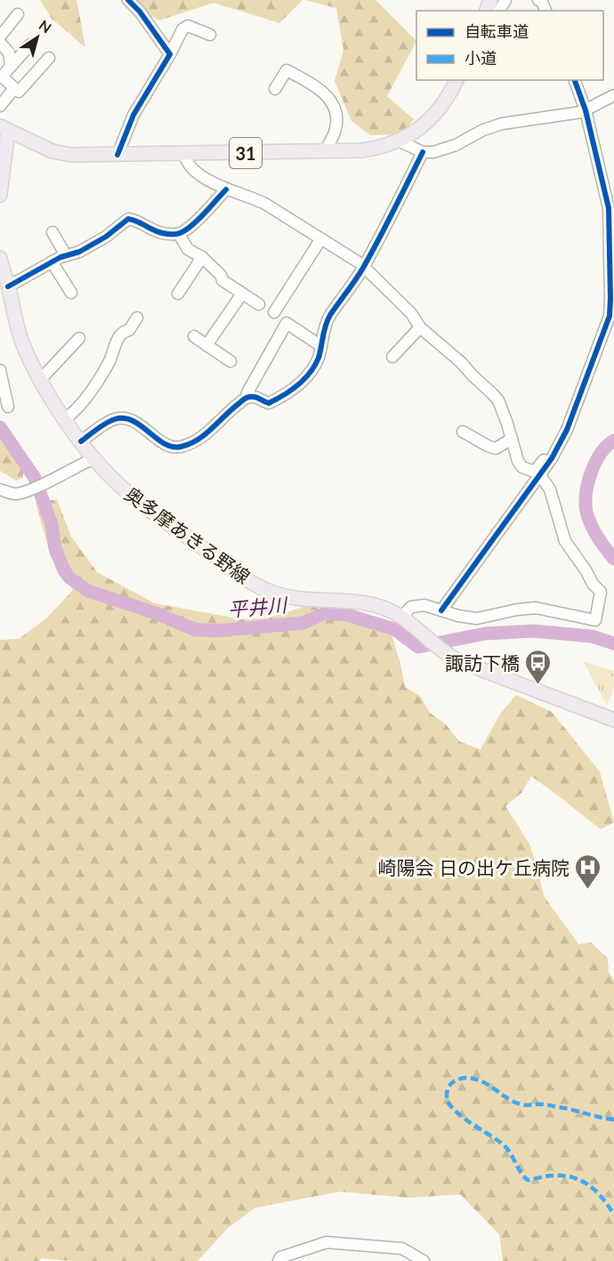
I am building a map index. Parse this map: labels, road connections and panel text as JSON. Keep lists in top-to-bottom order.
{
  "streets": {
    "main road": ["31", "奥多摩あきる野線"]
  },
  "water": ["平井川"],
  "places": {
    "bus stop": ["諏訪下橋"],
    "hospital": ["崎陽会 日の出ケ丘病院"]
  },
  "legend": ["自転車道", "小道"],
  "north": "top right"
}
